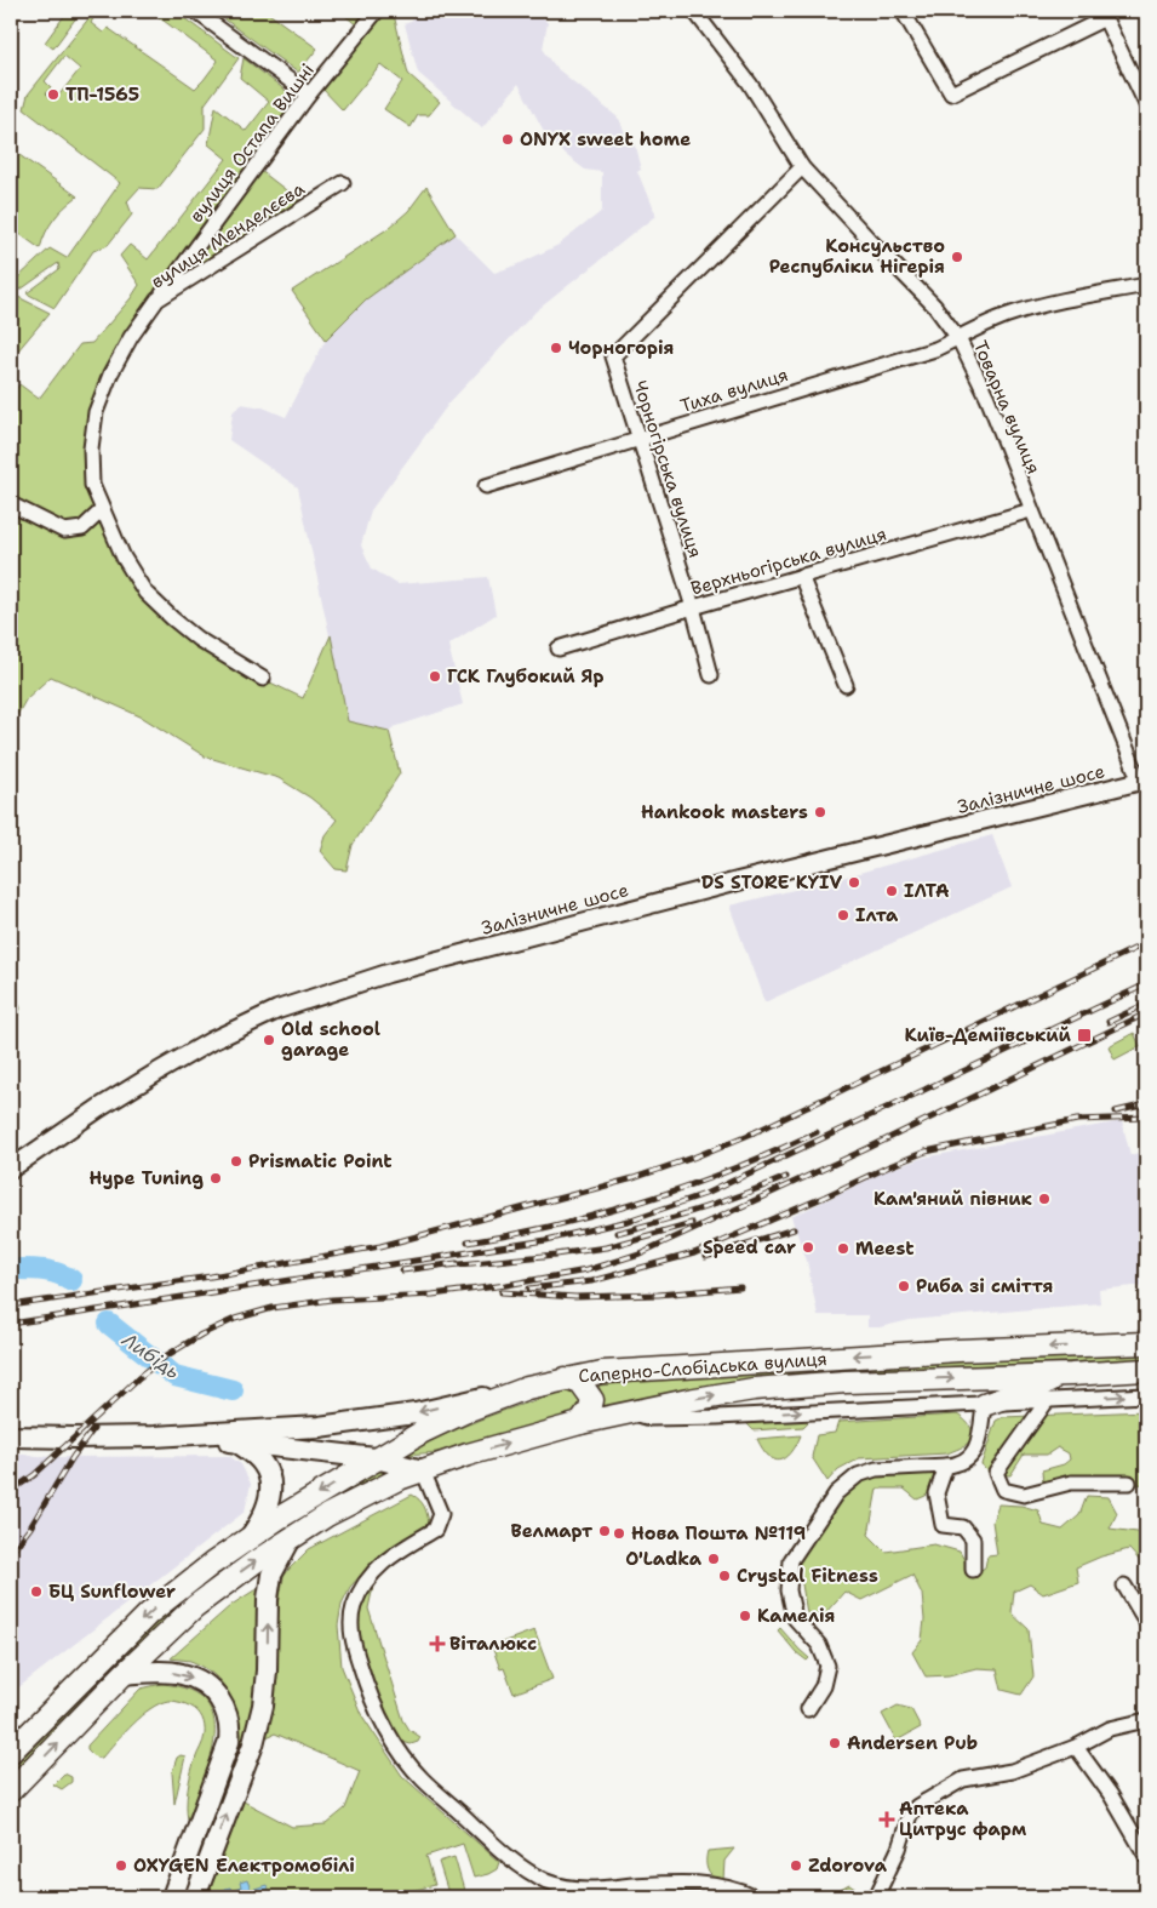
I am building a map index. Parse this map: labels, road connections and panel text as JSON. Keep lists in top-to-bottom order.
{
  "streets": {
    "main road": ["Саперно-Слобідська вулиця"],
    "street": [
      "вулиця Остапа Вишні",
      "вулиця Менделєєва",
      "Тиха вулиця",
      "Товарна вулиця",
      "Чорногірська вулиця",
      "Верхньогірська вулиця",
      "Залізничне шосе"
    ]
  },
  "crossings": [
    ["вулиця Остапа Вишні", "вулиця Менделєєва"],
    ["Тиха вулиця", "Товарна вулиця"],
    ["Тиха вулиця", "Чорногірська вулиця"],
    ["Товарна вулиця", "Чорногірська вулиця"],
    ["Товарна вулиця", "Верхньогірська вулиця"],
    ["Товарна вулиця", "Залізничне шосе"],
    ["Чорногірська вулиця", "Верхньогірська вулиця"]
  ],
  "water": ["Либідь"],
  "places": {
    "other": [
      "ТП-1565",
      "ONYX sweet home",
      "Консульство Республіки Нігерія",
      "Чорногорія",
      "ГСК Глубокий Яр",
      "Hankook masters",
      "DS STORE KYIV",
      "ІЛТА",
      "Ілта",
      "Old school garage",
      "Prismatic Point",
      "Hype Tuning",
      "Кам'яний півник",
      "Speed car",
      "Meest",
      "Риба зі сміття",
      "Велмарт",
      "Нова Пошта №119",
      "O'Ladka",
      "Crystal Fitness",
      "БЦ Sunflower",
      "Камелія",
      "Andersen Pub",
      "OXYGEN Електромобілі",
      "Zdorova"
    ],
    "transit": ["Київ-Деміївський"],
    "health": ["Віталюкс", "Аптека Цитрус фарм"]
  }
}
